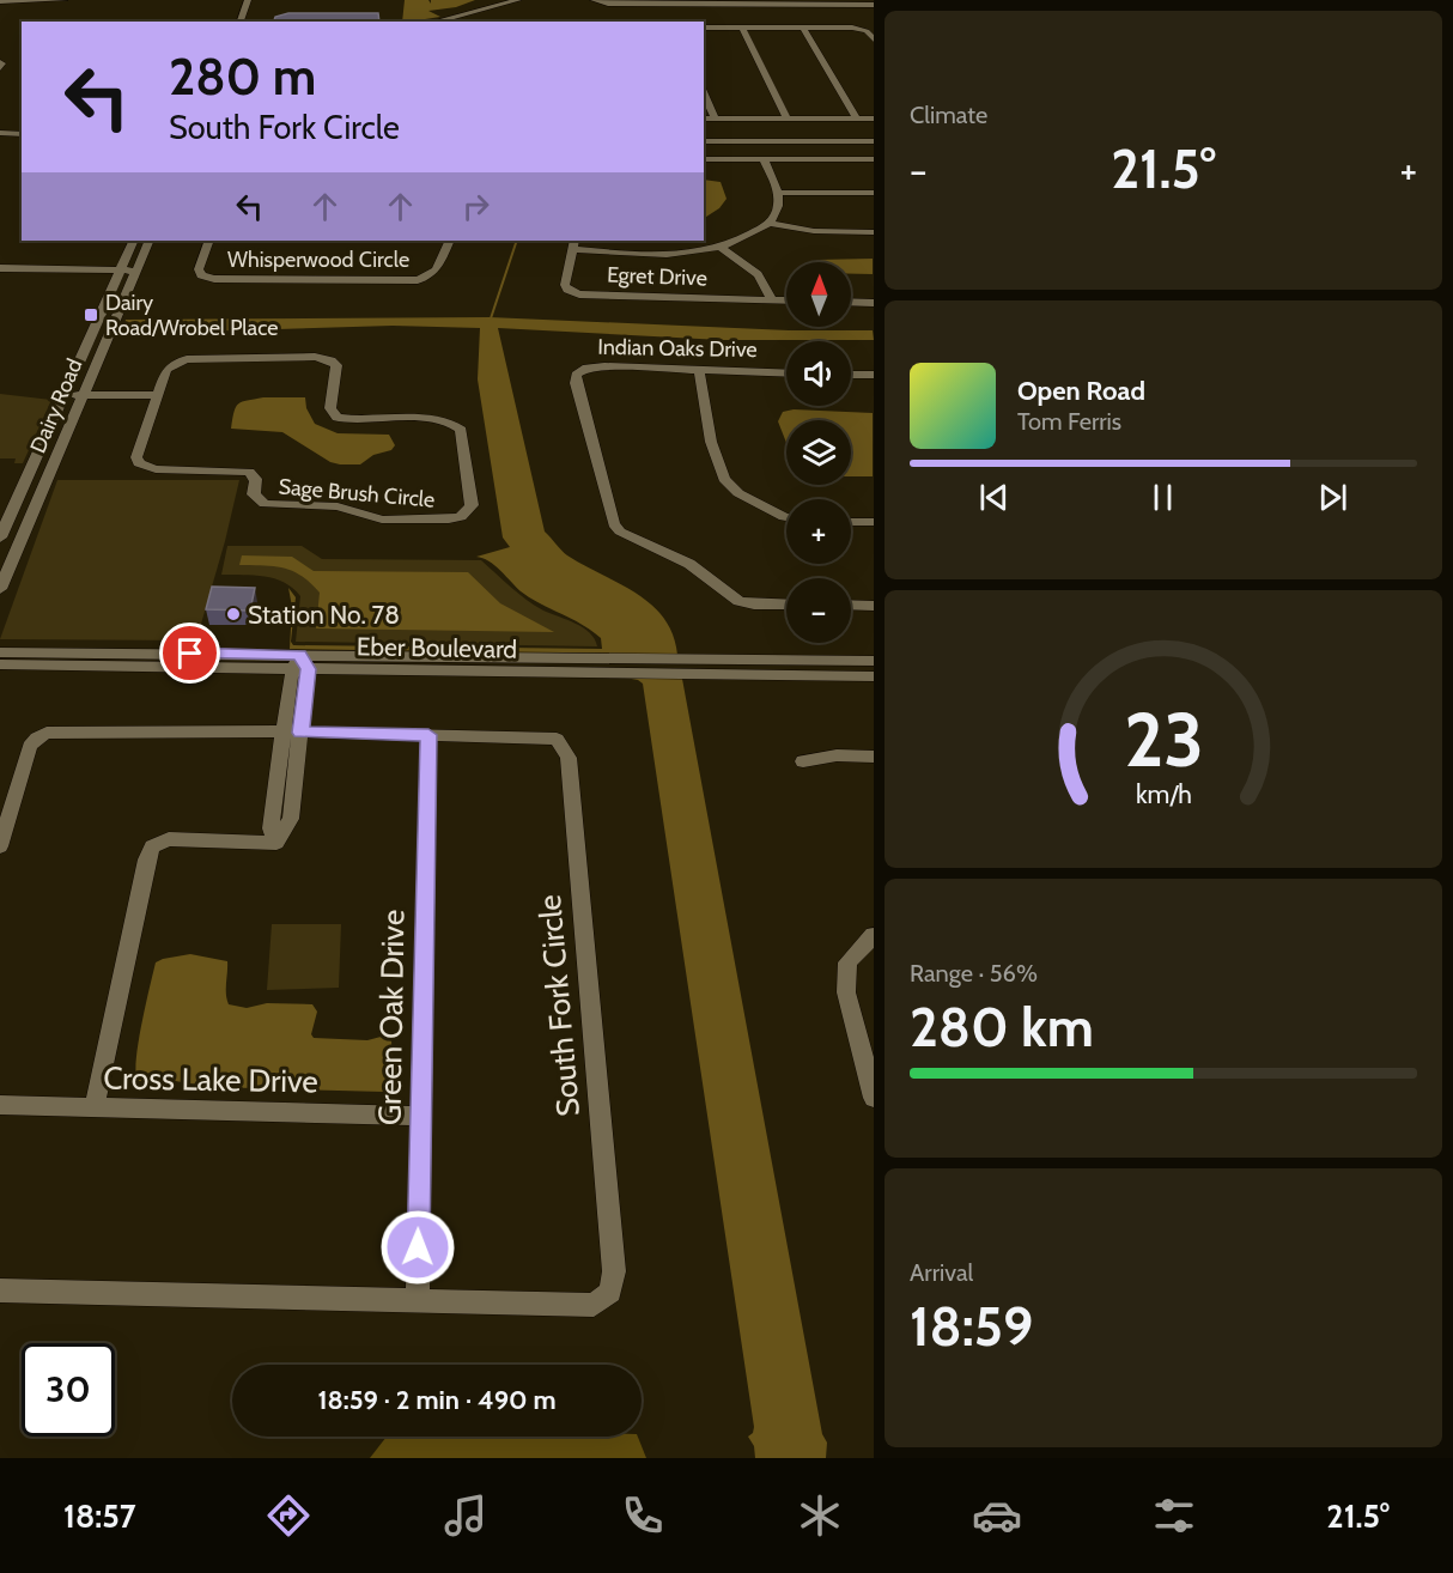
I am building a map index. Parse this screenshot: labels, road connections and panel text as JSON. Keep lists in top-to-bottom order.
{
  "streets": {
    "street": [
      "Whisperwood Circle",
      "Egret Drive",
      "Indian Oaks Drive",
      "Dairy Road",
      "Sage Brush Circle",
      "Eber Boulevard",
      "South Fork Circle",
      "Green Oak Drive",
      "Cross Lake Drive"
    ]
  },
  "crossings": [
    ["South Fork Circle", "Green Oak Drive"],
    ["Green Oak Drive", "Cross Lake Drive"]
  ],
  "places": {
    "transit": ["Dairy Road/Wrobel Place"],
    "other": ["Station No. 78"]
  },
  "north": "top",
  "page": {
    "tile": [
      "Climate",
      ["Range · 56%", "280 km"],
      ["Arrival", "18:59"]
    ],
    "turn": ["280 m", "South Fork Circle"],
    "heat": ["−", "21.5°", "+"],
    "map_buttons": ["+", "−"],
    "song": ["Open Road", "Tom Ferris"],
    "limit": "30",
    "trip": "18:59 · 2 min · 490 m",
    "tabs": ["18:57", "21.5°"],
    "gauge": ["23", "km/h"]
  }
}
